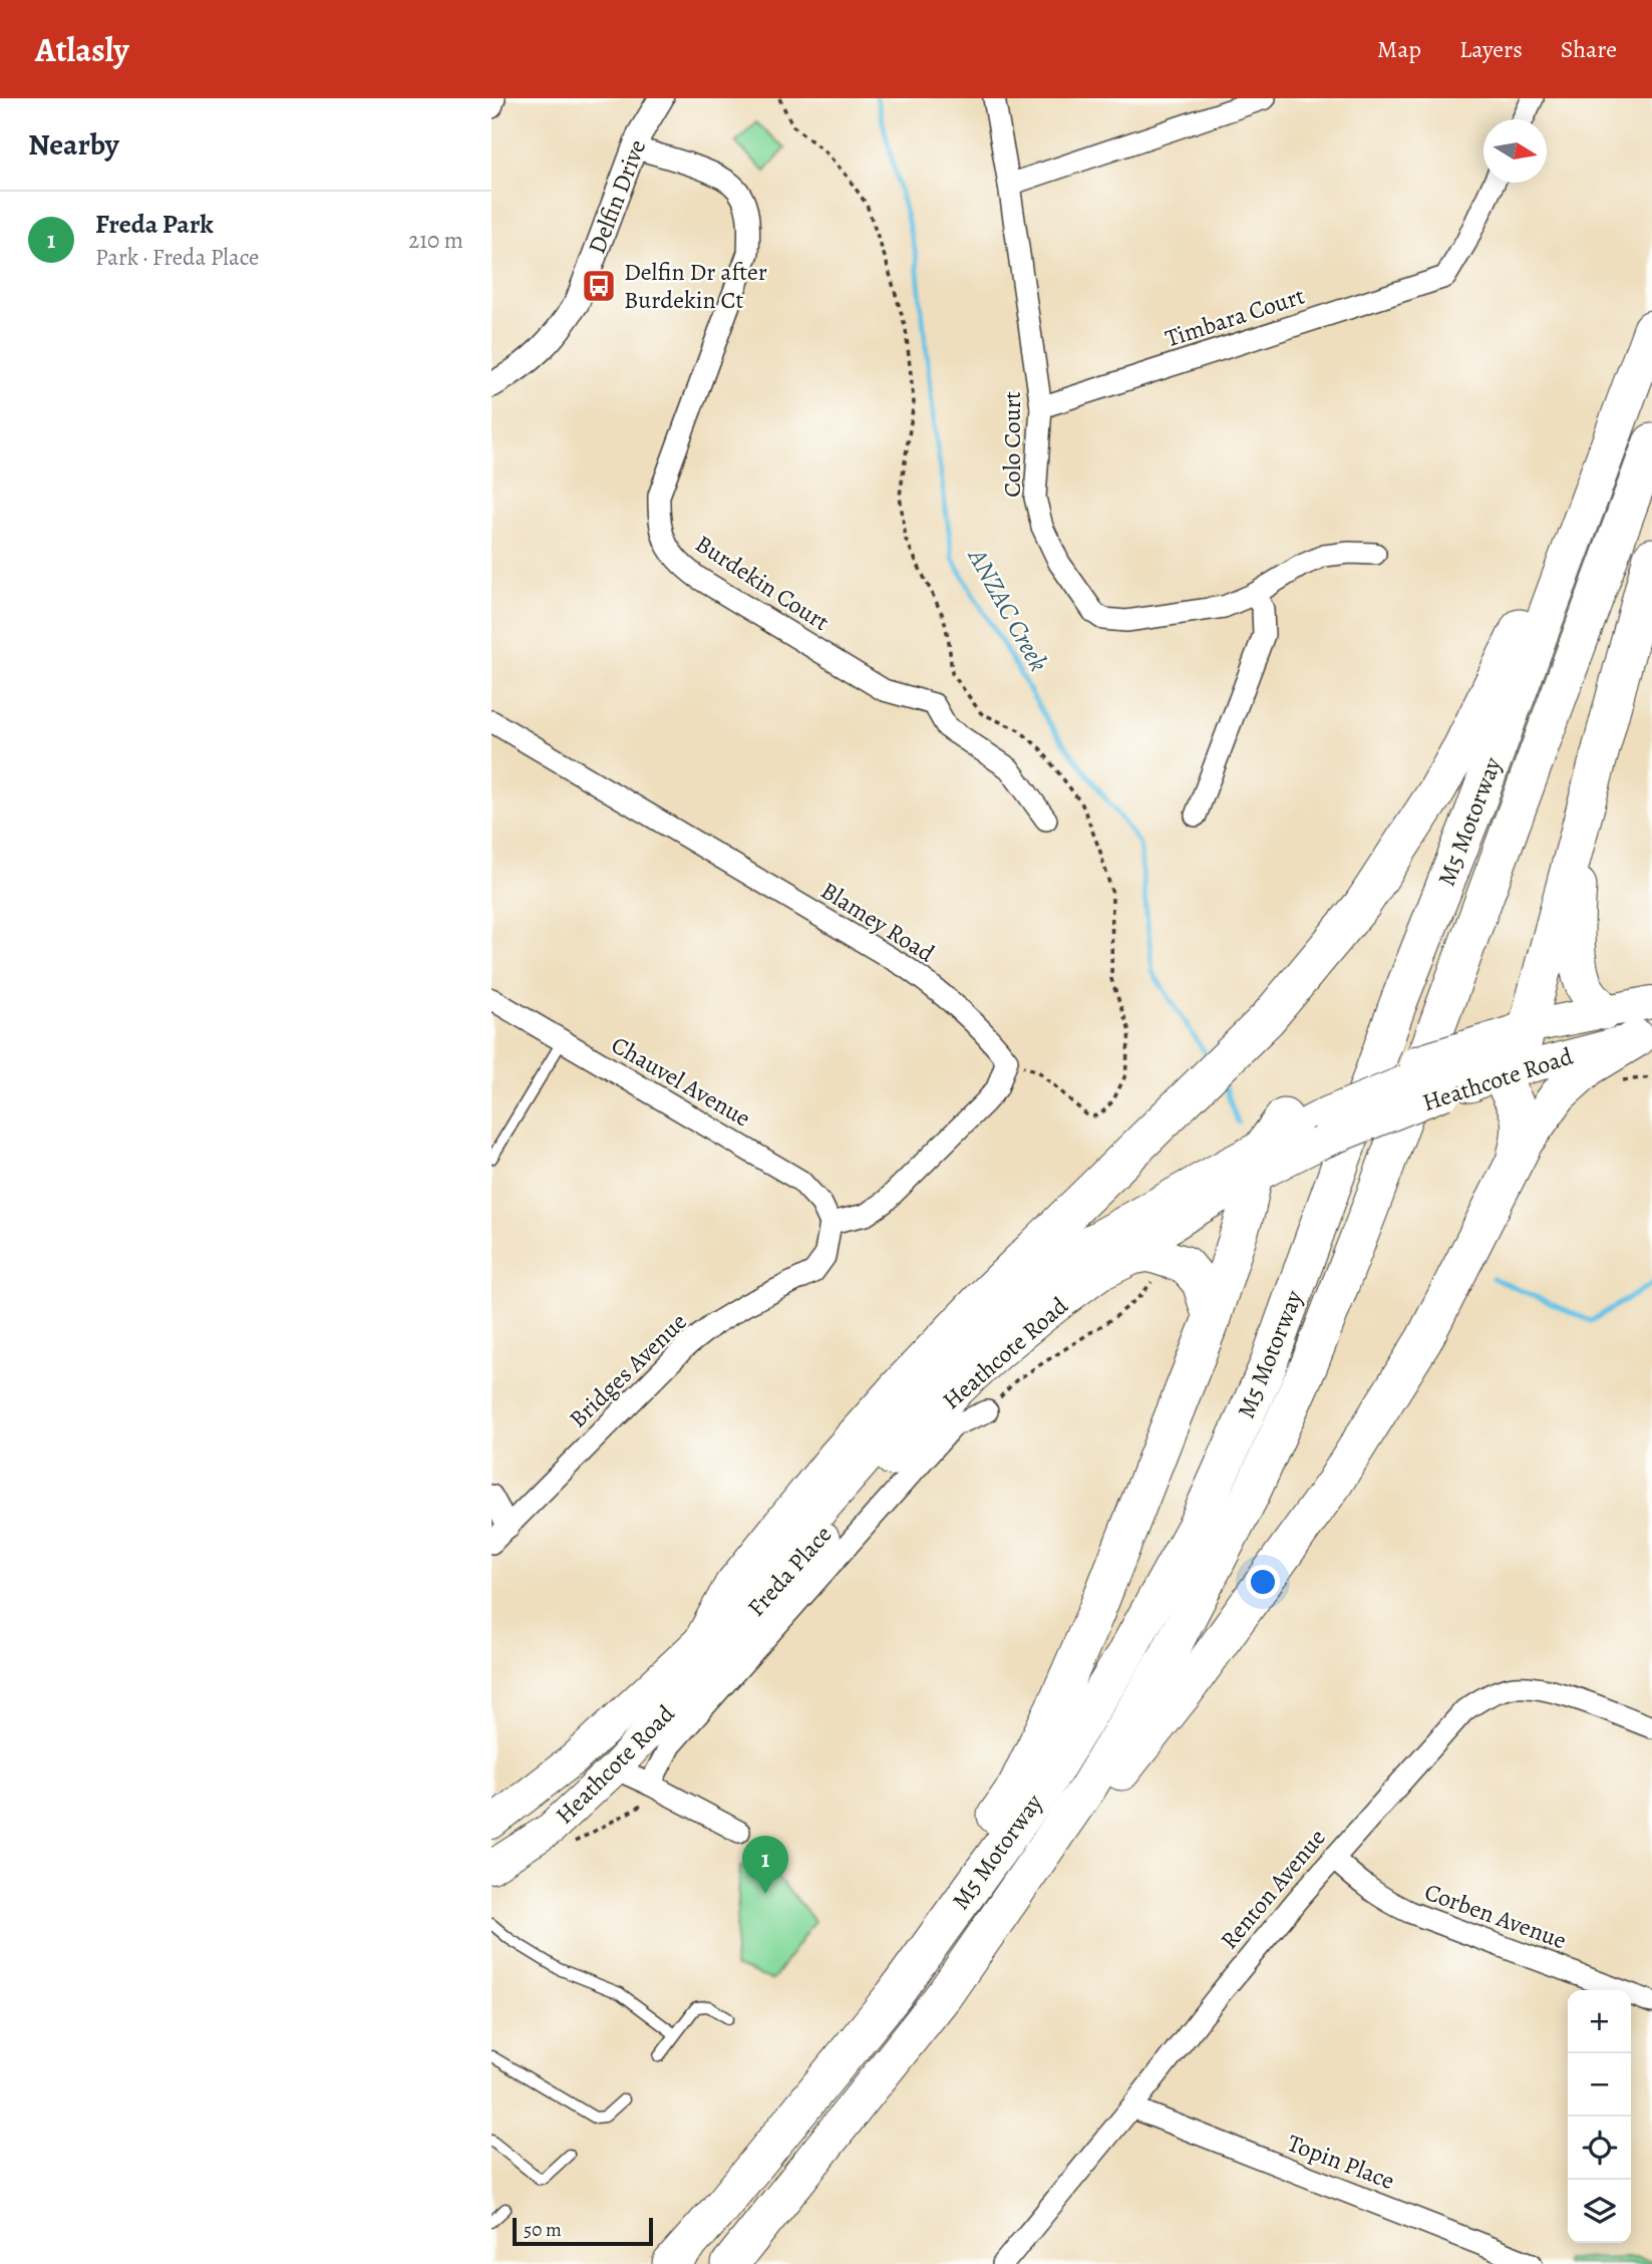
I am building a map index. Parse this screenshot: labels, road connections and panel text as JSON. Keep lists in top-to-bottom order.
{
  "streets": {
    "highway": ["M5 Motorway"],
    "main road": ["Heathcote Road"],
    "street": [
      "Delfin Drive",
      "Timbara Court",
      "Colo Court",
      "Burdekin Court",
      "Blamey Road",
      "Chauvel Avenue",
      "Bridges Avenue",
      "Freda Place",
      "Renton Avenue",
      "Corben Avenue",
      "Topin Place"
    ]
  },
  "crossings": [
    ["Delfin Drive", "Burdekin Court"],
    ["Timbara Court", "Colo Court"],
    ["Chauvel Avenue", "Bridges Avenue"],
    ["Renton Avenue", "Corben Avenue"],
    ["Renton Avenue", "Topin Place"]
  ],
  "water": ["ANZAC Creek"],
  "places": {
    "bus stop": ["Delfin Dr after Burdekin Ct"]
  },
  "scale_bar": "50 m",
  "north": "right",
  "page": {
    "header": "Atlasly",
    "nav": ["Map", "Layers", "Share"],
    "heading": "Nearby",
    "list": [
      {
        "mark": "1",
        "name": "Freda Park",
        "note": "Park · Freda Place",
        "value": "210 m"
      }
    ],
    "pins": "1",
    "map_buttons": ["+", "−"],
    "scale": "50 m"
  }
}
